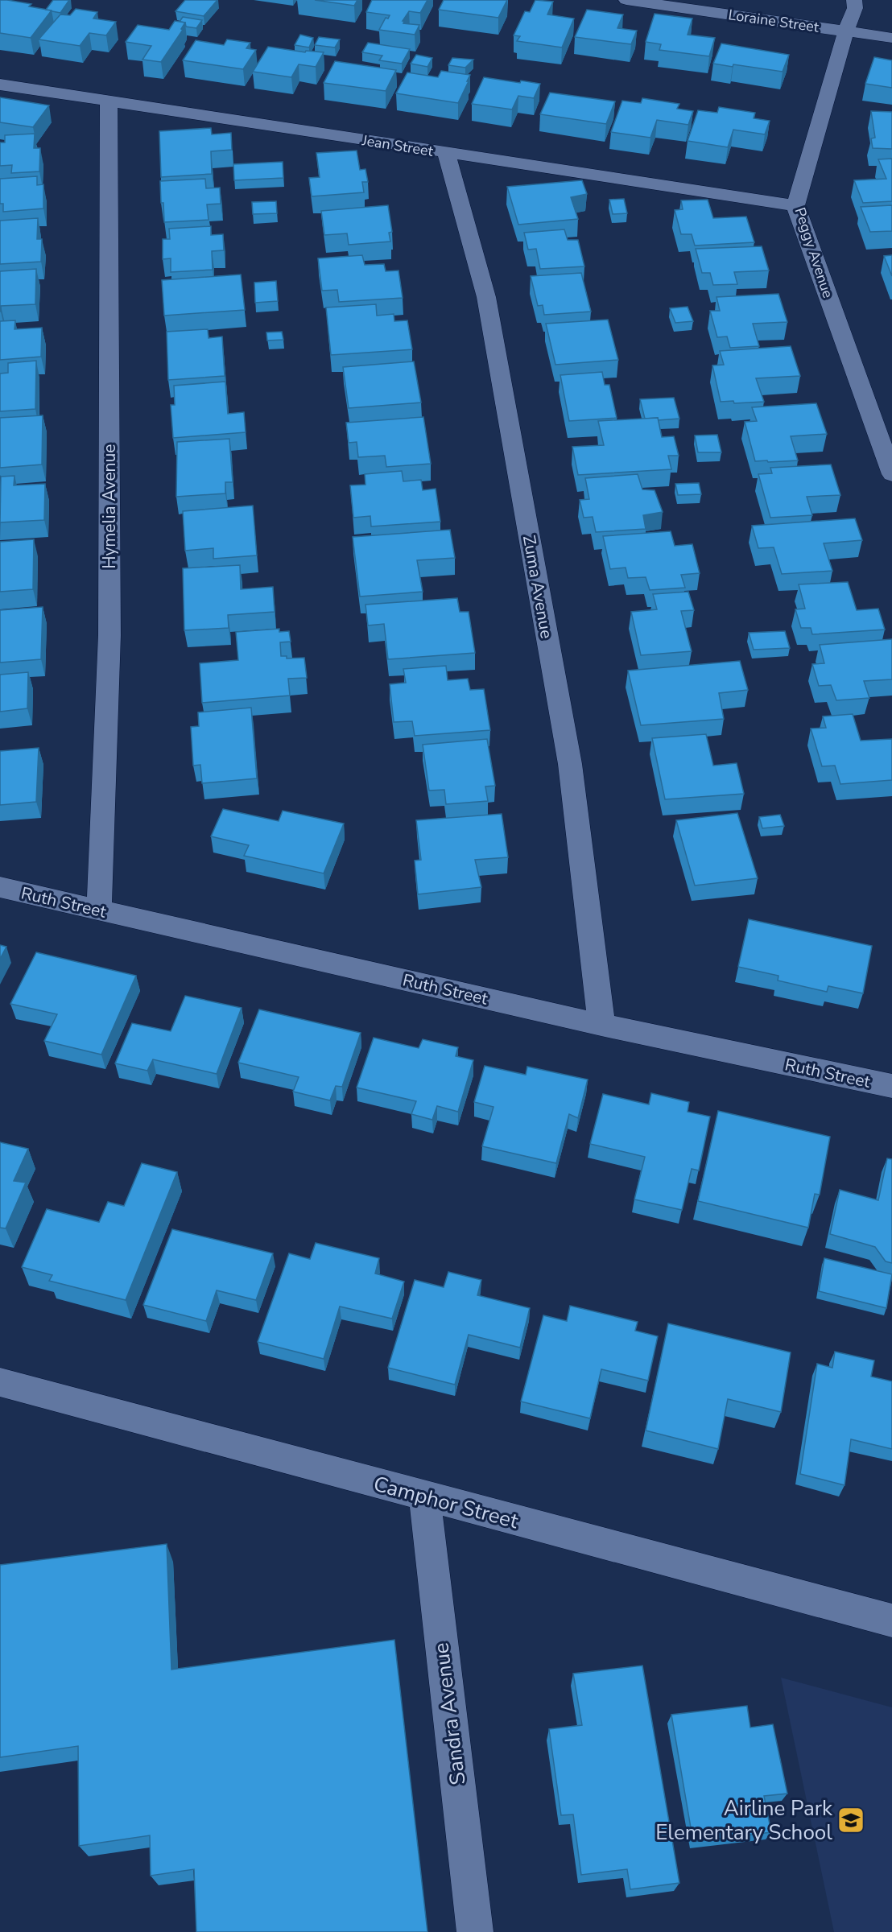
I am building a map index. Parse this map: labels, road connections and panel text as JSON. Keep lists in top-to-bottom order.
{
  "streets": {
    "street": [
      "Loraine Street",
      "Jean Street",
      "Peggy Avenue",
      "Hymelia Avenue",
      "Zuma Avenue",
      "Ruth Street",
      "Camphor Street",
      "Sandra Avenue"
    ]
  },
  "crossings": [
    ["Loraine Street", "Peggy Avenue"],
    ["Jean Street", "Peggy Avenue"],
    ["Jean Street", "Hymelia Avenue"],
    ["Jean Street", "Zuma Avenue"],
    ["Hymelia Avenue", "Ruth Street"],
    ["Zuma Avenue", "Ruth Street"],
    ["Camphor Street", "Sandra Avenue"]
  ],
  "places": {
    "school or university": ["Airline Park Elementary School"]
  }
}
